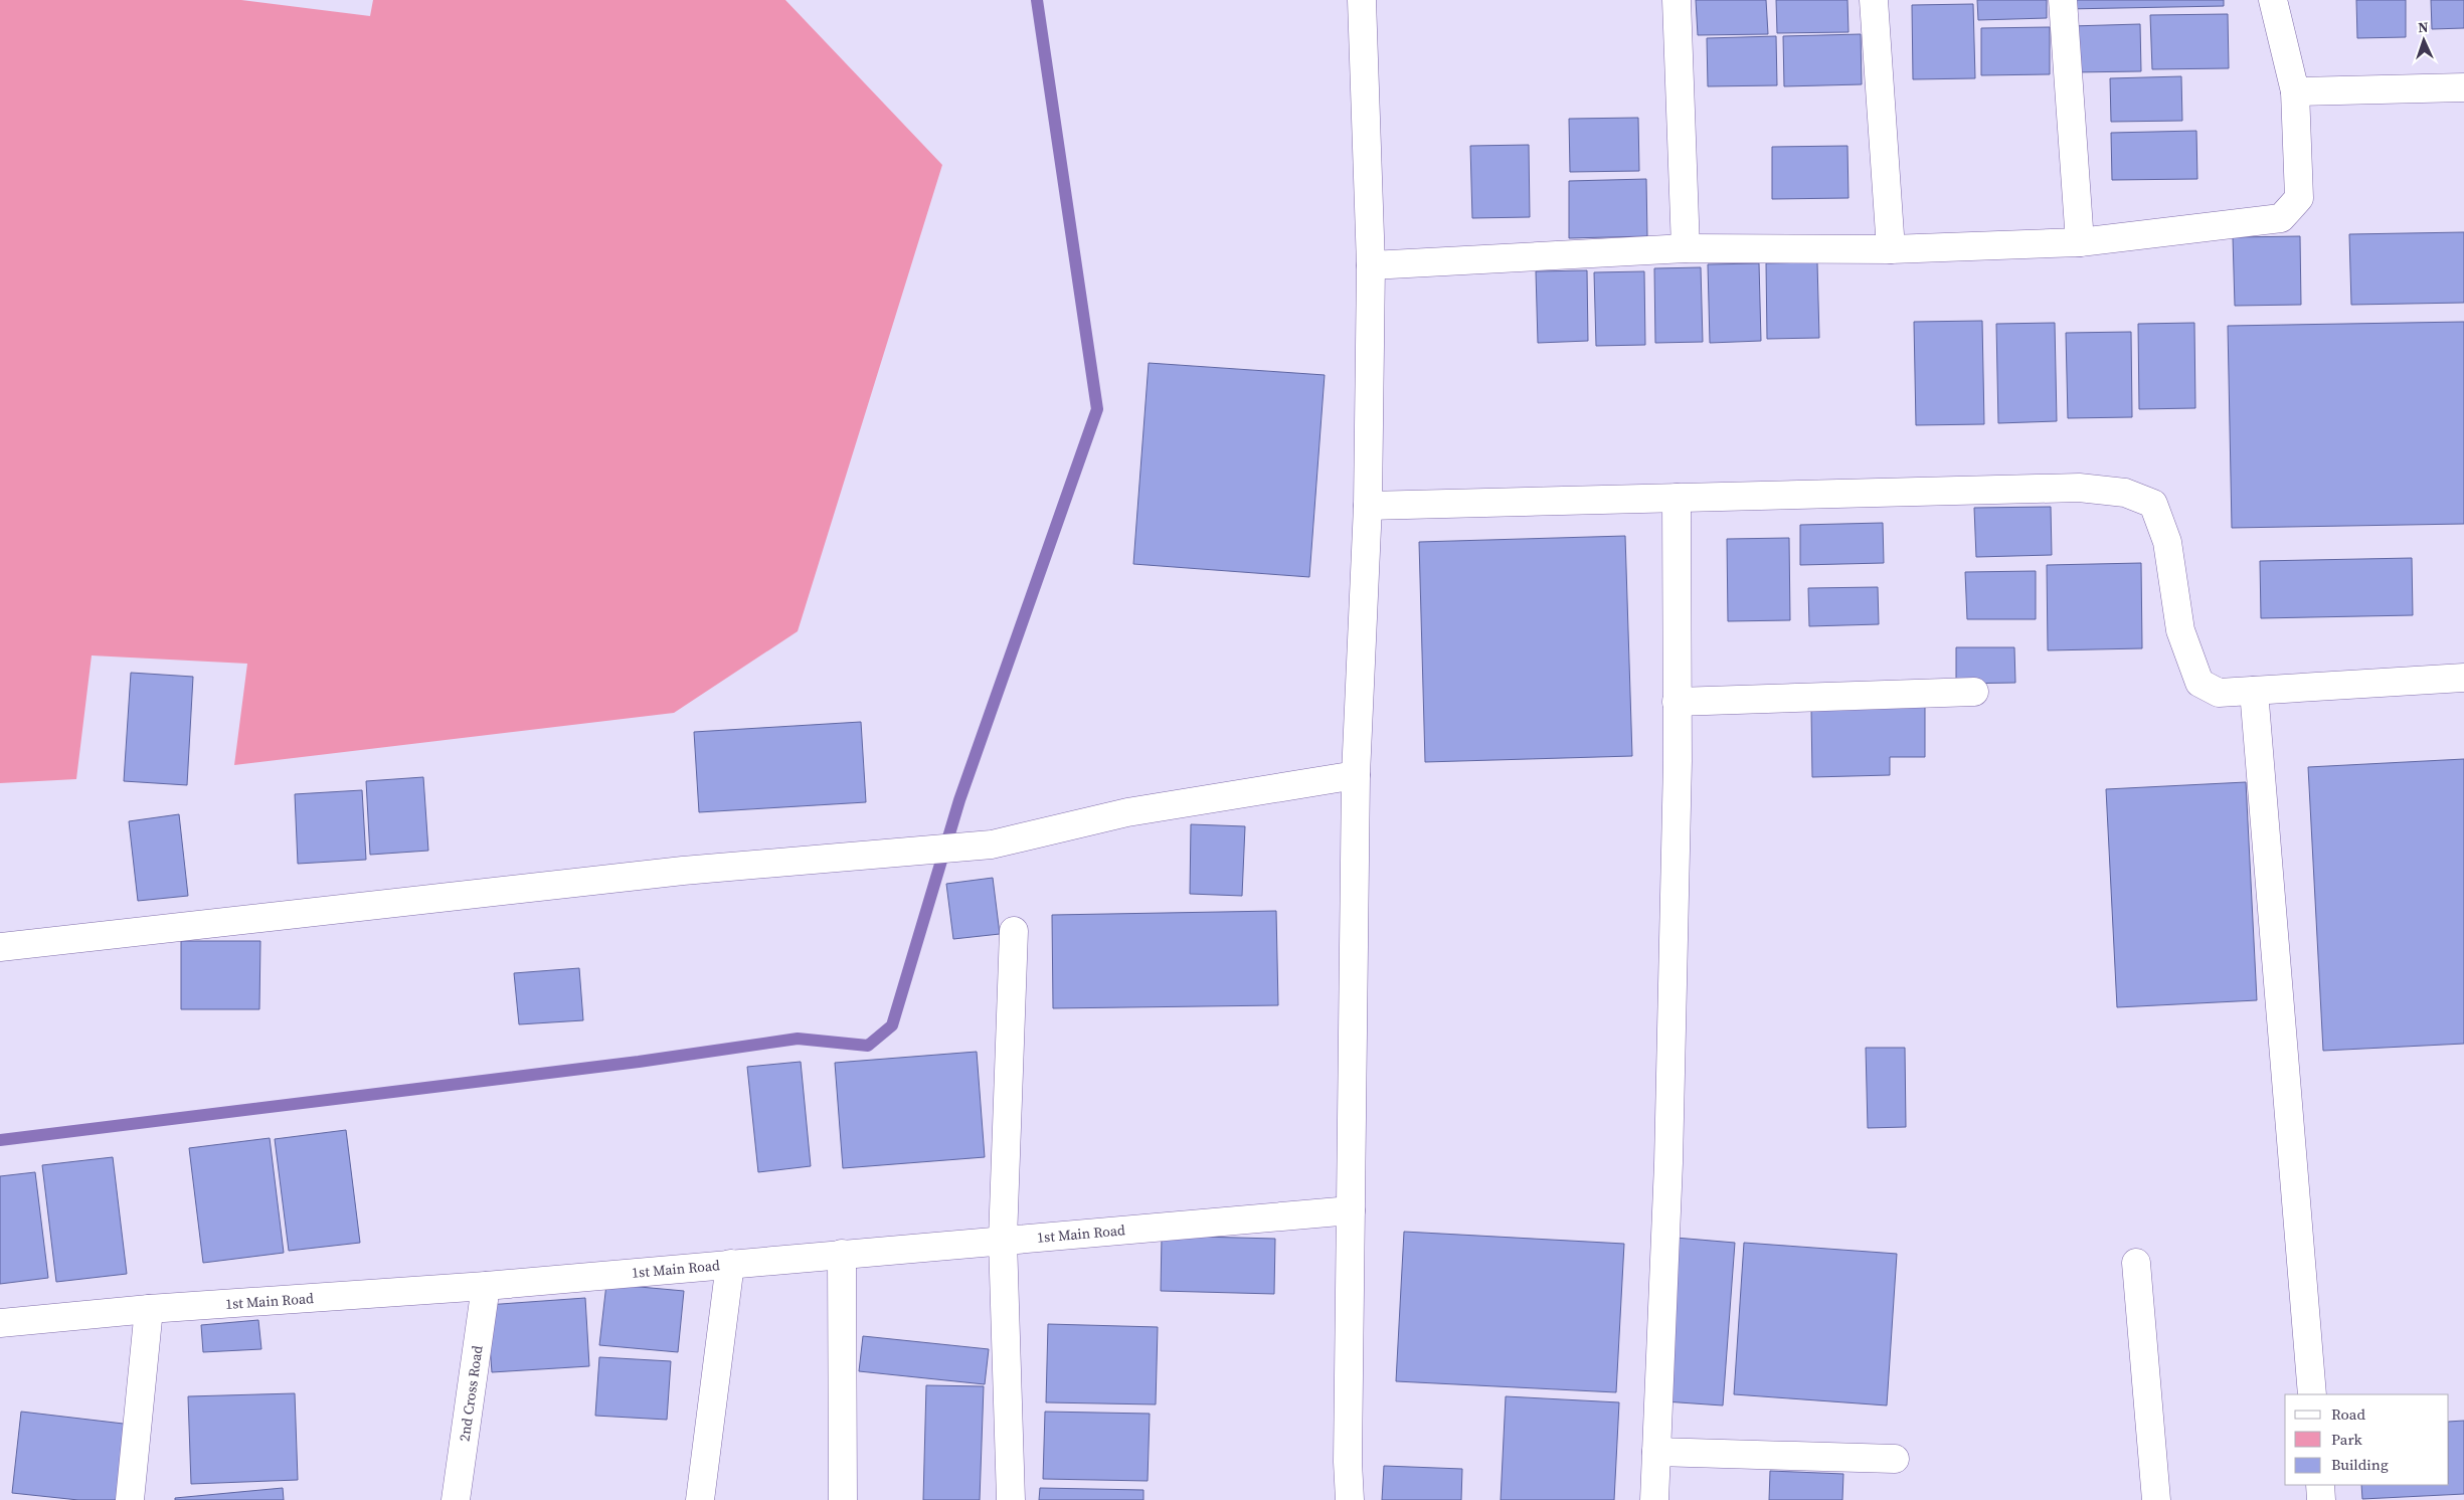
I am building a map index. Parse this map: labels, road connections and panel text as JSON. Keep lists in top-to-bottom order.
{
  "streets": {
    "street": ["1st Main Road", "2nd Cross Road"]
  },
  "crossings": [
    ["1st Main Road", "2nd Cross Road"]
  ],
  "legend": ["Road", "Park", "Building"],
  "north": "top"
}
